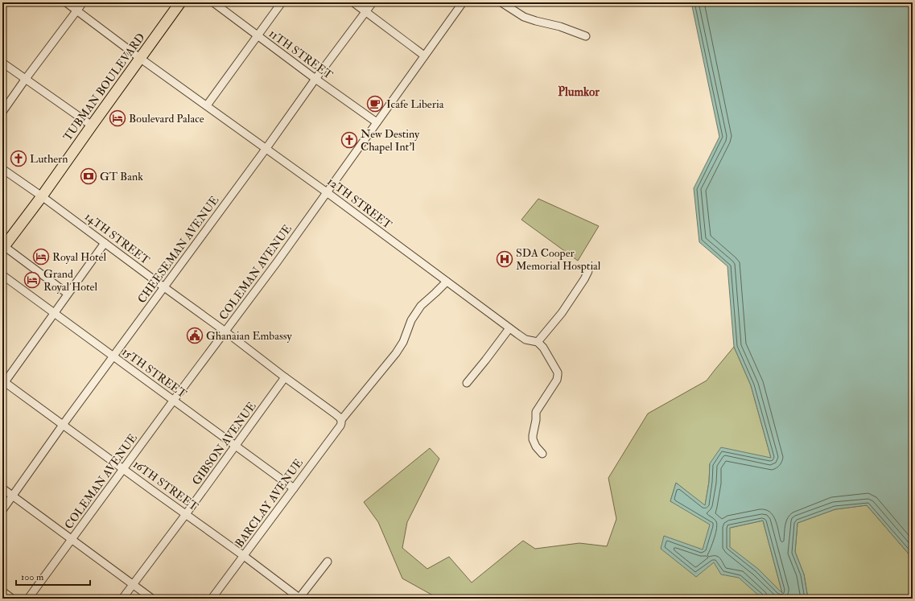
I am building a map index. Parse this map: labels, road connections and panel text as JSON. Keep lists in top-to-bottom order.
{
  "streets": {
    "highway": ["TUBMAN BOULEVARD"],
    "street": [
      "11TH STREET",
      "12TH STREET",
      "14TH STREET",
      "CHEESEMAN AVENUE",
      "COLEMAN AVENUE",
      "15TH STREET",
      "GIBSON AVENUE",
      "16TH STREET",
      "BARCLAY AVENUE"
    ]
  },
  "crossings": [
    ["11TH STREET", "CHEESEMAN AVENUE"],
    ["11TH STREET", "COLEMAN AVENUE"],
    ["TUBMAN BOULEVARD", "12TH STREET"],
    ["TUBMAN BOULEVARD", "14TH STREET"],
    ["12TH STREET", "CHEESEMAN AVENUE"],
    ["12TH STREET", "COLEMAN AVENUE"],
    ["12TH STREET", "BARCLAY AVENUE"],
    ["14TH STREET", "CHEESEMAN AVENUE"],
    ["14TH STREET", "COLEMAN AVENUE"],
    ["14TH STREET", "GIBSON AVENUE"],
    ["14TH STREET", "BARCLAY AVENUE"],
    ["CHEESEMAN AVENUE", "15TH STREET"],
    ["CHEESEMAN AVENUE", "16TH STREET"],
    ["COLEMAN AVENUE", "15TH STREET"],
    ["COLEMAN AVENUE", "16TH STREET"],
    ["15TH STREET", "GIBSON AVENUE"],
    ["15TH STREET", "BARCLAY AVENUE"],
    ["GIBSON AVENUE", "16TH STREET"],
    ["16TH STREET", "BARCLAY AVENUE"]
  ],
  "districts": ["Plumkor"],
  "places": {
    "cafe": ["Icafe Liberia"],
    "hotel": ["Boulevard Palace", "Royal Hotel", "Grand Royal Hotel"],
    "church": ["New Destiny Chapel Int'l", "Luthern"],
    "bank": ["GT Bank"],
    "hospital": ["SDA Cooper Memorial Hosptial"],
    "public building": ["Ghanaian Embassy"]
  },
  "scale_bar": "100 m"
}
